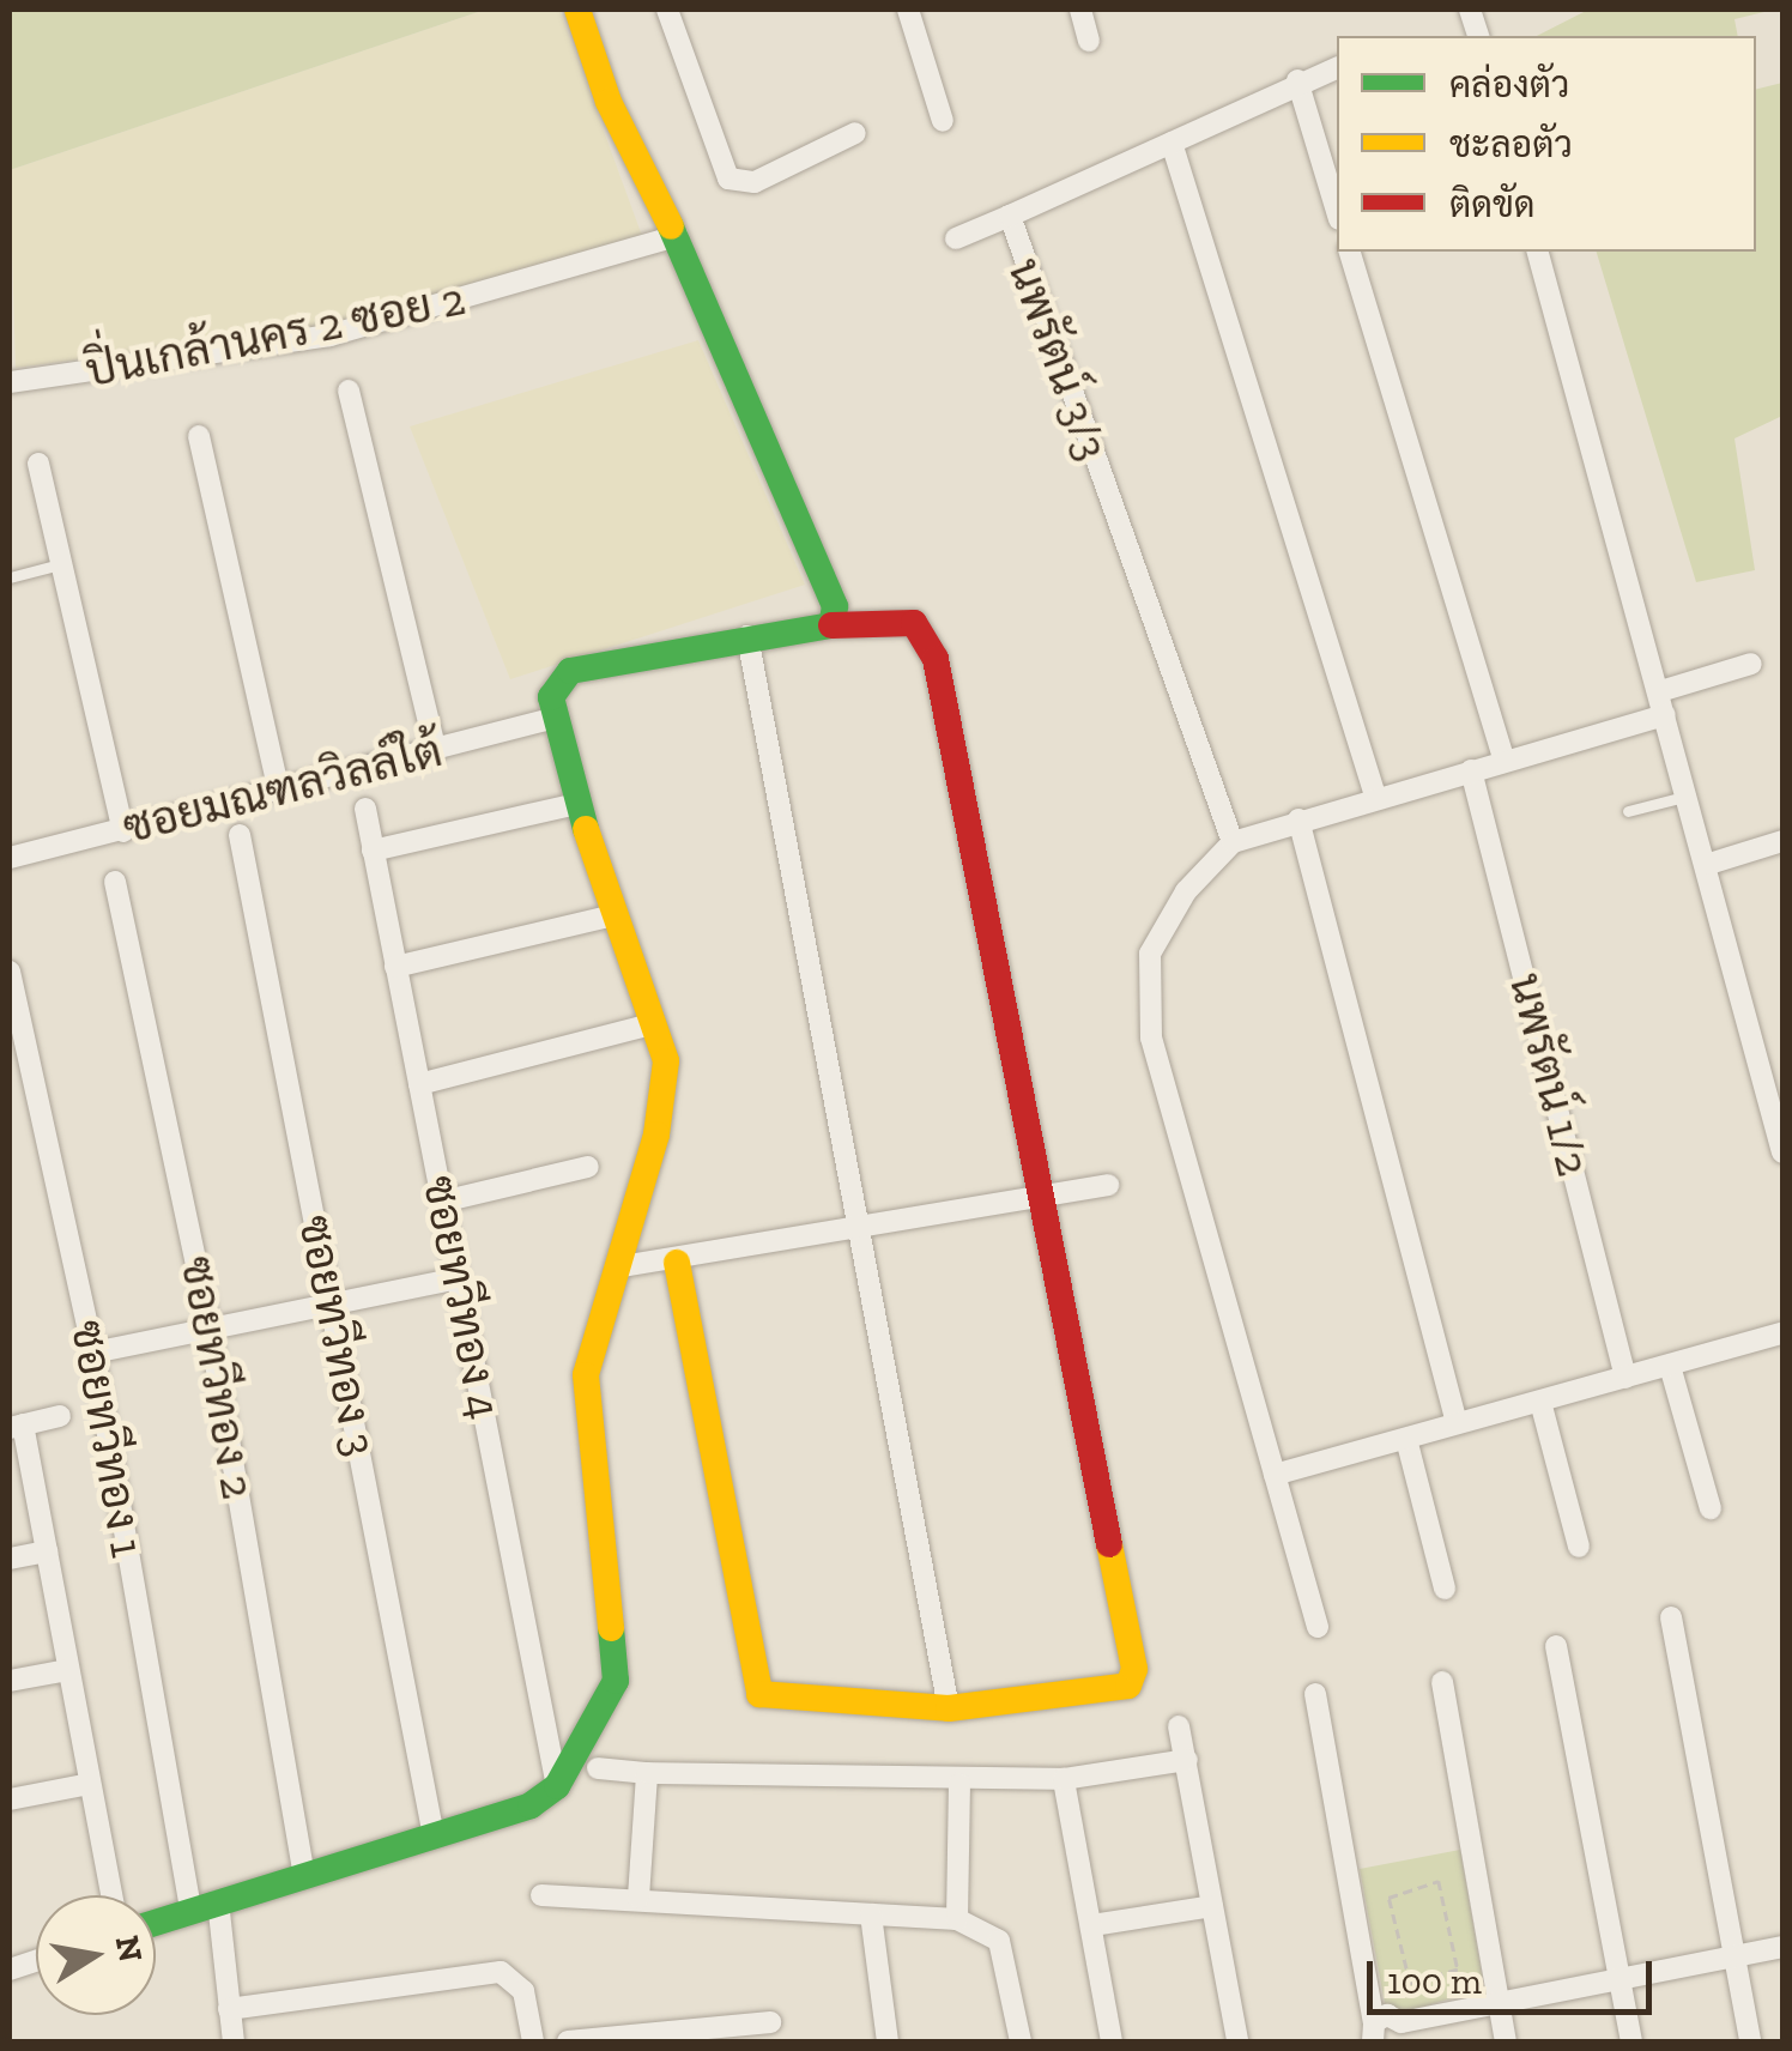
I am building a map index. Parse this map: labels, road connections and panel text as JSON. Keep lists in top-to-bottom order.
{
  "streets": {
    "street": [
      "ปิ่นเกล้านคร 2 ซอย 2",
      "นพรัตน์ 3/3",
      "ซอยมณฑลวิลล์ใต้",
      "นพรัตน์ 1/2",
      "ซอยทวีทอง 4",
      "ซอยทวีทอง 3",
      "ซอยทวีทอง 2",
      "ซอยทวีทอง 1"
    ]
  },
  "legend": ["คล่องตัว", "ชะลอตัว", "ติดขัด"],
  "scale_bar": "100 m",
  "north": "right"
}
